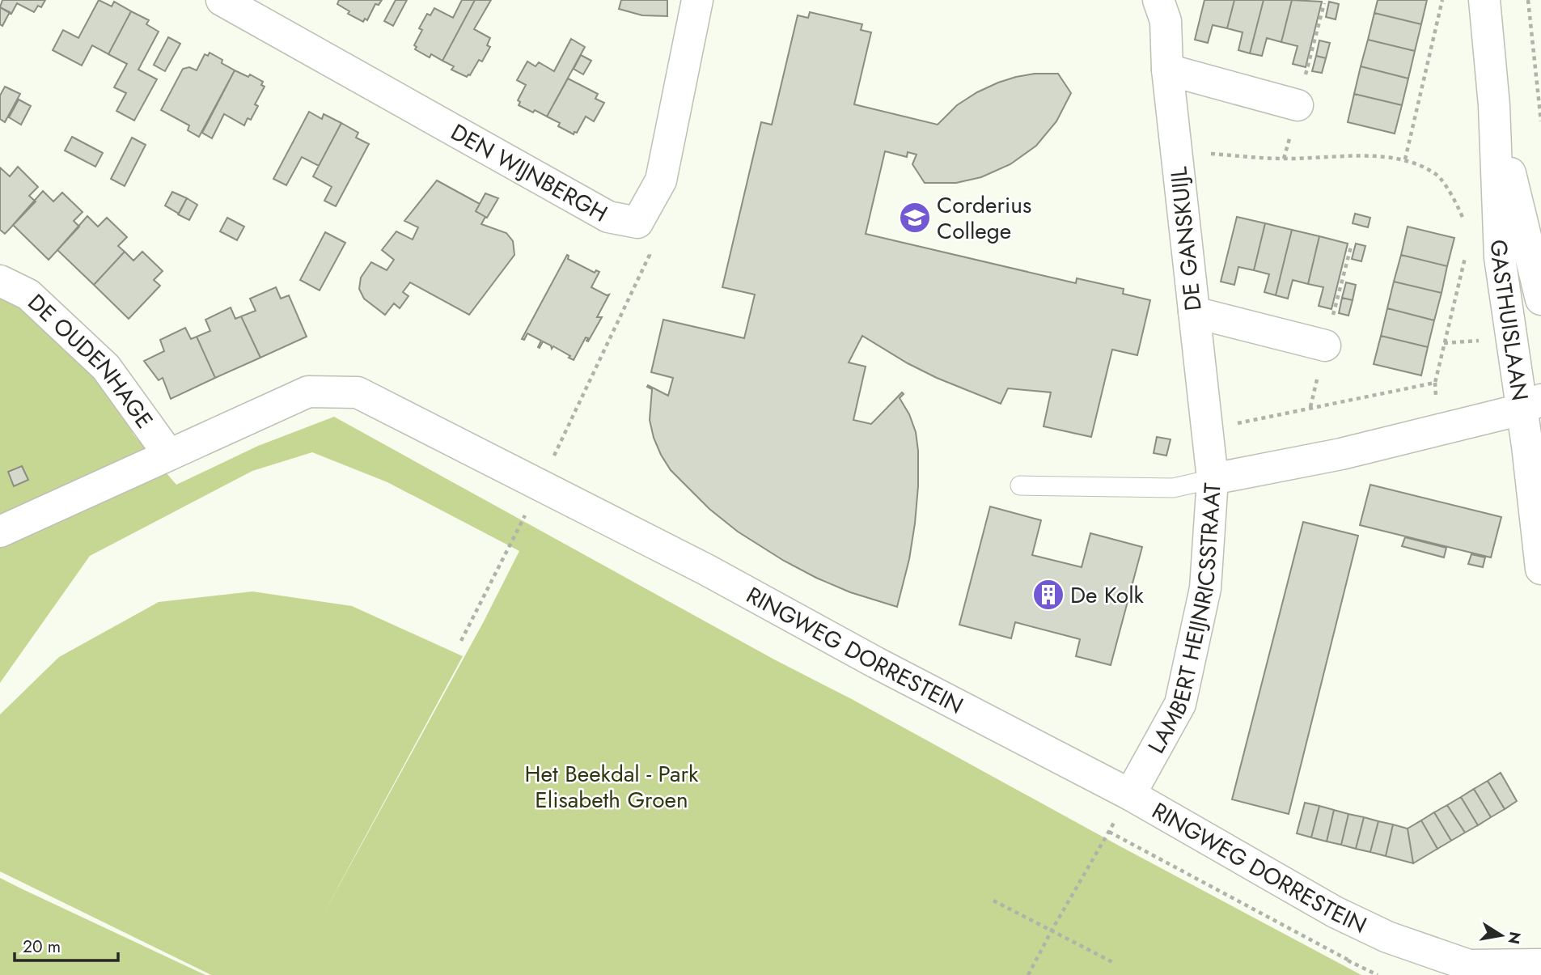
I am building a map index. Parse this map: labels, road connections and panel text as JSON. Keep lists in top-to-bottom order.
{
  "streets": {
    "street": [
      "DEN WIJNBERGH",
      "DE GANSKUIJL",
      "GASTHUISLAAN",
      "DE OUDENHAGE",
      "LAMBERT HEIJNRICSSTRAAT",
      "RINGWEG DORRESTEIN"
    ]
  },
  "crossings": [
    ["DE GANSKUIJL", "LAMBERT HEIJNRICSSTRAAT"],
    ["GASTHUISLAAN", "LAMBERT HEIJNRICSSTRAAT"],
    ["DE OUDENHAGE", "RINGWEG DORRESTEIN"],
    ["LAMBERT HEIJNRICSSTRAAT", "RINGWEG DORRESTEIN"]
  ],
  "parks": ["Het Beekdal - Park Elisabeth Groen"],
  "places": {
    "school or university": ["Corderius College"],
    "building": ["De Kolk"]
  },
  "scale_bar": "20 m",
  "north": "right"
}
